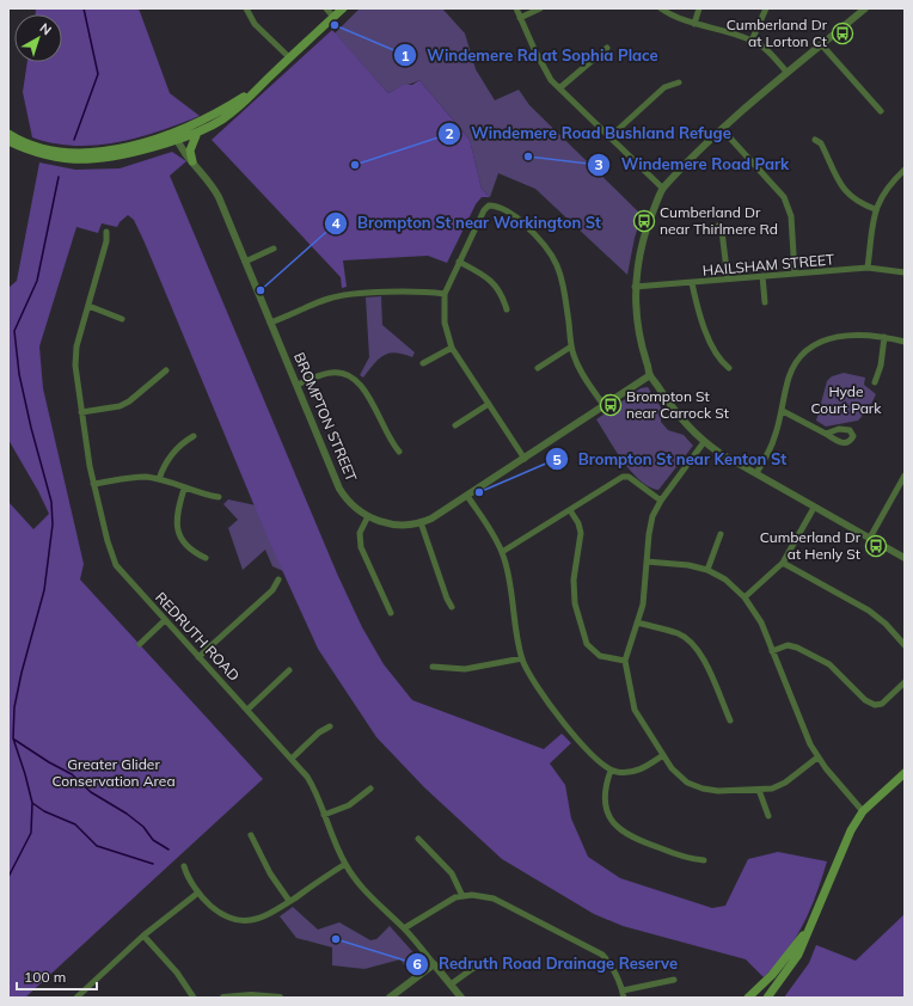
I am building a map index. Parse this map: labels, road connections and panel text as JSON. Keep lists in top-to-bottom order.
{
  "streets": {
    "street": ["HAILSHAM STREET", "BROMPTON STREET", "REDRUTH ROAD"]
  },
  "parks": ["Hyde Court Park", "Greater Glider Conservation Area"],
  "places": {
    "other": [
      "Windemere Rd at Sophia Place",
      "Windemere Road Park",
      "Windemere Road Bushland Refuge",
      "Brompton St near Workington St",
      "Brompton St near Kenton St",
      "Redruth Road Drainage Reserve"
    ],
    "bus stop": [
      "Cumberland Dr at Lorton Ct",
      "Cumberland Dr near Thirlmere Rd",
      "Brompton St near Carrock St",
      "Cumberland Dr at Henly St"
    ]
  },
  "scale_bar": "100 m",
  "north": "top right"
}
